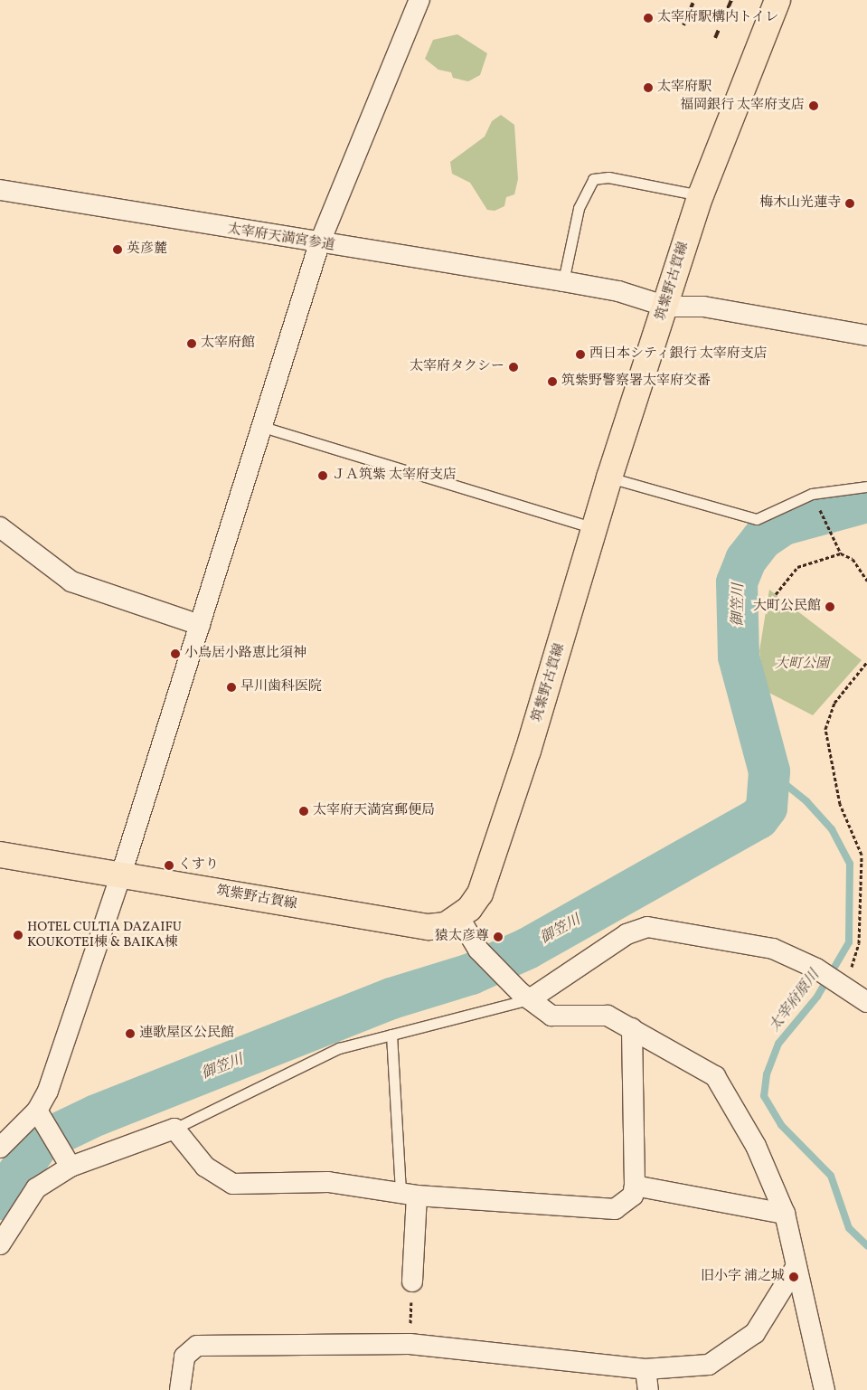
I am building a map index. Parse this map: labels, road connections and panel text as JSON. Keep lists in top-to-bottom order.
{
  "streets": {
    "main road": ["筑紫野古賀線"],
    "street": ["太宰府天満宮参道"]
  },
  "crossings": [
    ["太宰府天満宮参道", "筑紫野古賀線"]
  ],
  "water": ["御笠川", "太宰府原川"],
  "parks": ["大町公園"],
  "places": [
    "太宰府駅構内トイレ",
    "太宰府駅",
    "福岡銀行 太宰府支店",
    "梅木山光蓮寺",
    "英彦麓",
    "太宰府館",
    "西日本シティ銀行 太宰府支店",
    "太宰府タクシー",
    "筑紫野警察署太宰府交番",
    "ＪＡ筑紫 太宰府支店",
    "大町公民館",
    "小鳥居小路恵比須神",
    "早川歯科医院",
    "太宰府天満宮郵便局",
    "くすり",
    "HOTEL CULTIA DAZAIFU KOUKOTEI棟 & BAIKA棟",
    "猿太彦尊",
    "連歌屋区公民館",
    "旧小字 浦之城"
  ]
}
